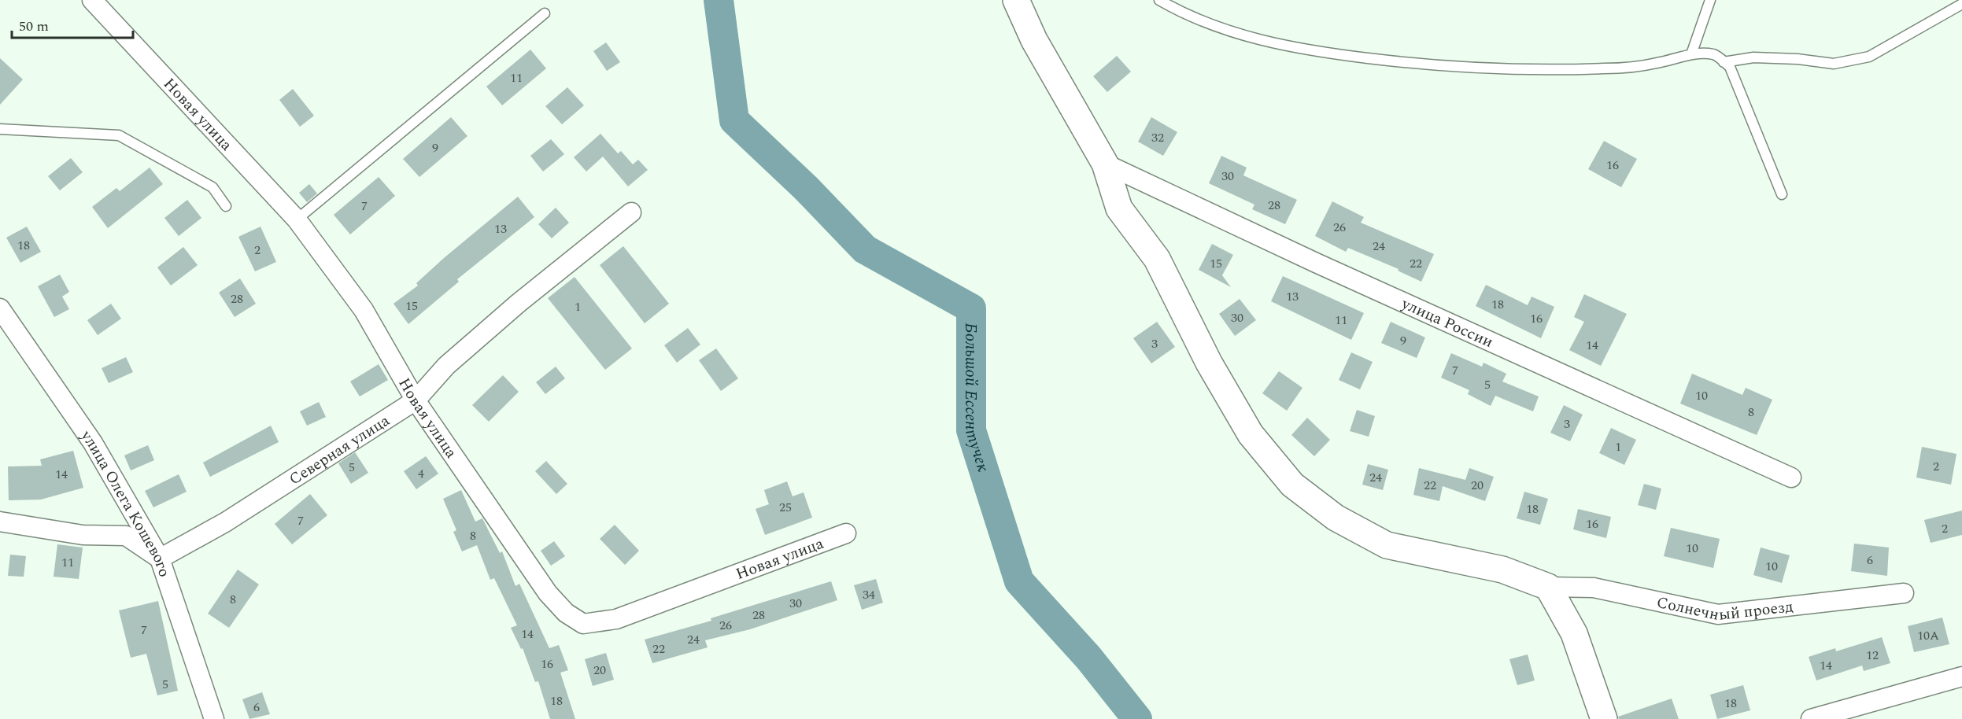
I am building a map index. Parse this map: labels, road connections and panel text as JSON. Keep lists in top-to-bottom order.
{
  "streets": {
    "street": [
      "Новая улица",
      "улица России",
      "Северная улица",
      "улица Олега Кошевого",
      "Солнечный проезд"
    ]
  },
  "crossings": [
    ["Новая улица", "Северная улица"],
    ["Северная улица", "улица Олега Кошевого"]
  ],
  "water": ["Большой Ессентучек"],
  "house_numbers": [
    "11",
    "32",
    "9",
    "16",
    "30",
    "28",
    "7",
    "26",
    "13",
    "18",
    "24",
    "2",
    "15",
    "22",
    "13",
    "28",
    "18",
    "15",
    "1",
    "30",
    "16",
    "11",
    "9",
    "3",
    "14",
    "7",
    "5",
    "10",
    "8",
    "3",
    "1",
    "2",
    "5",
    "4",
    "14",
    "24",
    "22",
    "20",
    "25",
    "18",
    "7",
    "16",
    "2",
    "8",
    "10",
    "6",
    "11",
    "10",
    "34",
    "8",
    "30",
    "28",
    "26",
    "7",
    "14",
    "10А",
    "24",
    "22",
    "12",
    "16",
    "14",
    "20",
    "5",
    "18",
    "18",
    "6"
  ],
  "scale_bar": "50 m"
}
